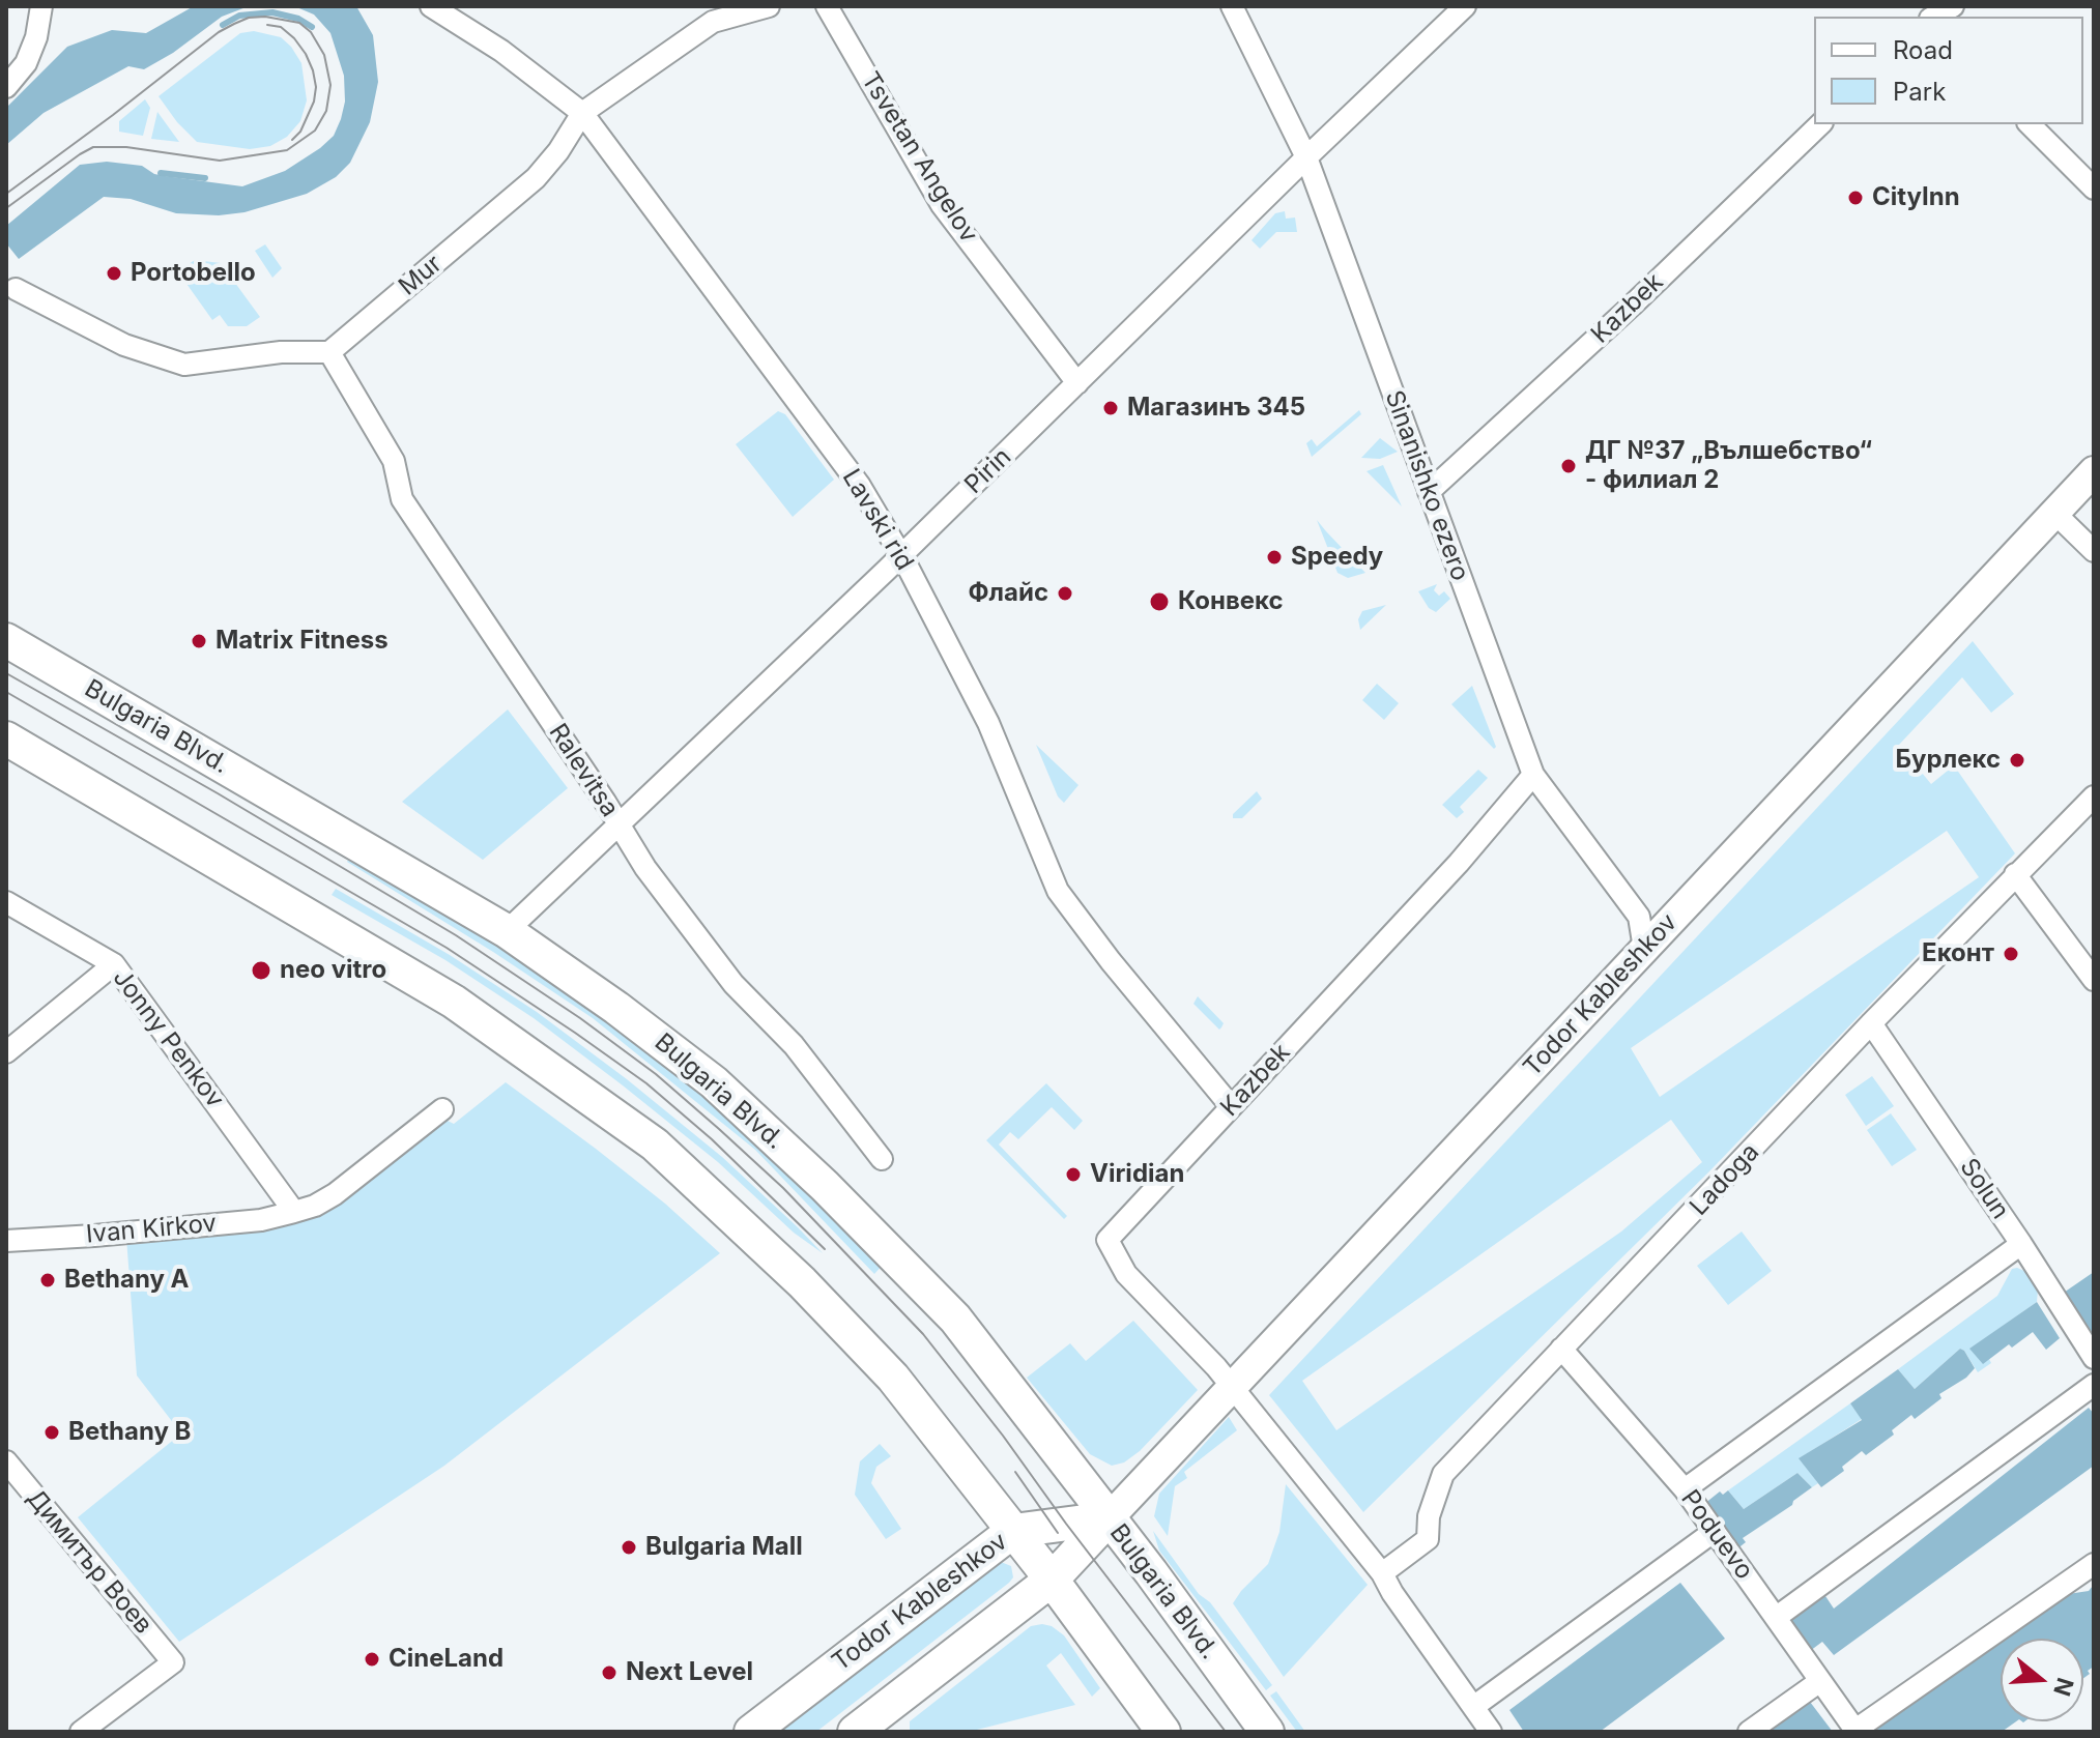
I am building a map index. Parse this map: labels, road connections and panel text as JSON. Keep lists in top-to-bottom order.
{
  "streets": {
    "main road": ["Bulgaria Blvd.", "Todor Kableshkov"],
    "street": [
      "Tsvetan Angelov",
      "Mur",
      "Kazbek",
      "Pirin",
      "Sinanishko ezero",
      "Lavski rid",
      "Ralevitsa",
      "Jonny Penkov",
      "Ladoga",
      "Solun",
      "Ivan Kirkov",
      "Poduevo",
      "Димитър Воев"
    ]
  },
  "crossings": [
    ["Tsvetan Angelov", "Pirin"],
    ["Mur", "Lavski rid"],
    ["Mur", "Ralevitsa"],
    ["Kazbek", "Sinanishko ezero"],
    ["Kazbek", "Lavski rid"],
    ["Kazbek", "Todor Kableshkov"],
    ["Pirin", "Sinanishko ezero"],
    ["Pirin", "Lavski rid"],
    ["Pirin", "Bulgaria Blvd."],
    ["Pirin", "Ralevitsa"],
    ["Sinanishko ezero", "Todor Kableshkov"],
    ["Bulgaria Blvd.", "Todor Kableshkov"],
    ["Jonny Penkov", "Ivan Kirkov"],
    ["Ladoga", "Solun"],
    ["Ladoga", "Poduevo"]
  ],
  "places": [
    "CityInn",
    "Portobello",
    "Магазинъ 345",
    "ДГ №37 „Вълшебство“ - филиал 2",
    "Speedy",
    "Флайс",
    "Конвекс",
    "Matrix Fitness",
    "Бурлекс",
    "Еконт",
    "neo vitro",
    "Viridian",
    "Bethany A",
    "Bethany B",
    "Bulgaria Mall",
    "CineLand",
    "Next Level"
  ],
  "legend": ["Road", "Park"],
  "north": "right"
}
